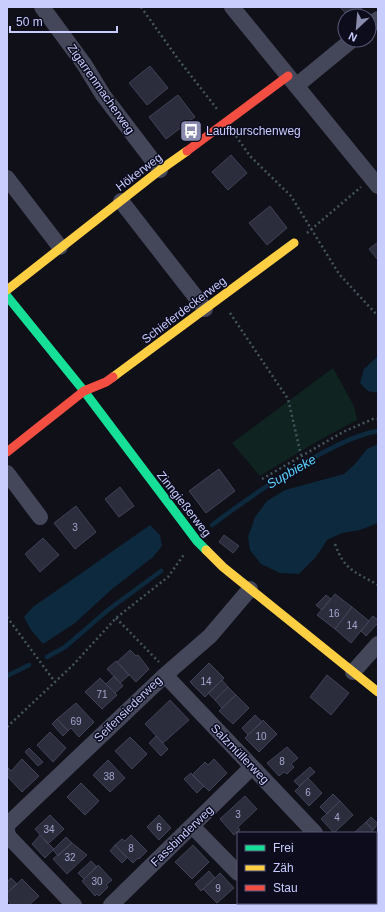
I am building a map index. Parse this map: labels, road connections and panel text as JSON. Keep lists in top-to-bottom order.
{
  "streets": {
    "street": [
      "Zigarrenmacherweg",
      "Hökerweg",
      "Schieferdeckerweg",
      "Zinngießerweg",
      "Seifensiederweg",
      "Salzmüllerweg",
      "Fassbinderweg"
    ]
  },
  "crossings": [
    ["Zigarrenmacherweg", "Hökerweg"],
    ["Schieferdeckerweg", "Zinngießerweg"],
    ["Zinngießerweg", "Seifensiederweg"],
    ["Seifensiederweg", "Salzmüllerweg"],
    ["Salzmüllerweg", "Fassbinderweg"]
  ],
  "water": ["Supbieke"],
  "places": {
    "bus stop": ["Laufburschenweg"]
  },
  "house_numbers": [
    "3",
    "16",
    "14",
    "14",
    "71",
    "69",
    "10",
    "8",
    "38",
    "6",
    "3",
    "4",
    "6",
    "34",
    "8",
    "32",
    "30",
    "9"
  ],
  "legend": ["Frei", "Zäh", "Stau"],
  "scale_bar": "50 m",
  "north": "bottom left"
}
